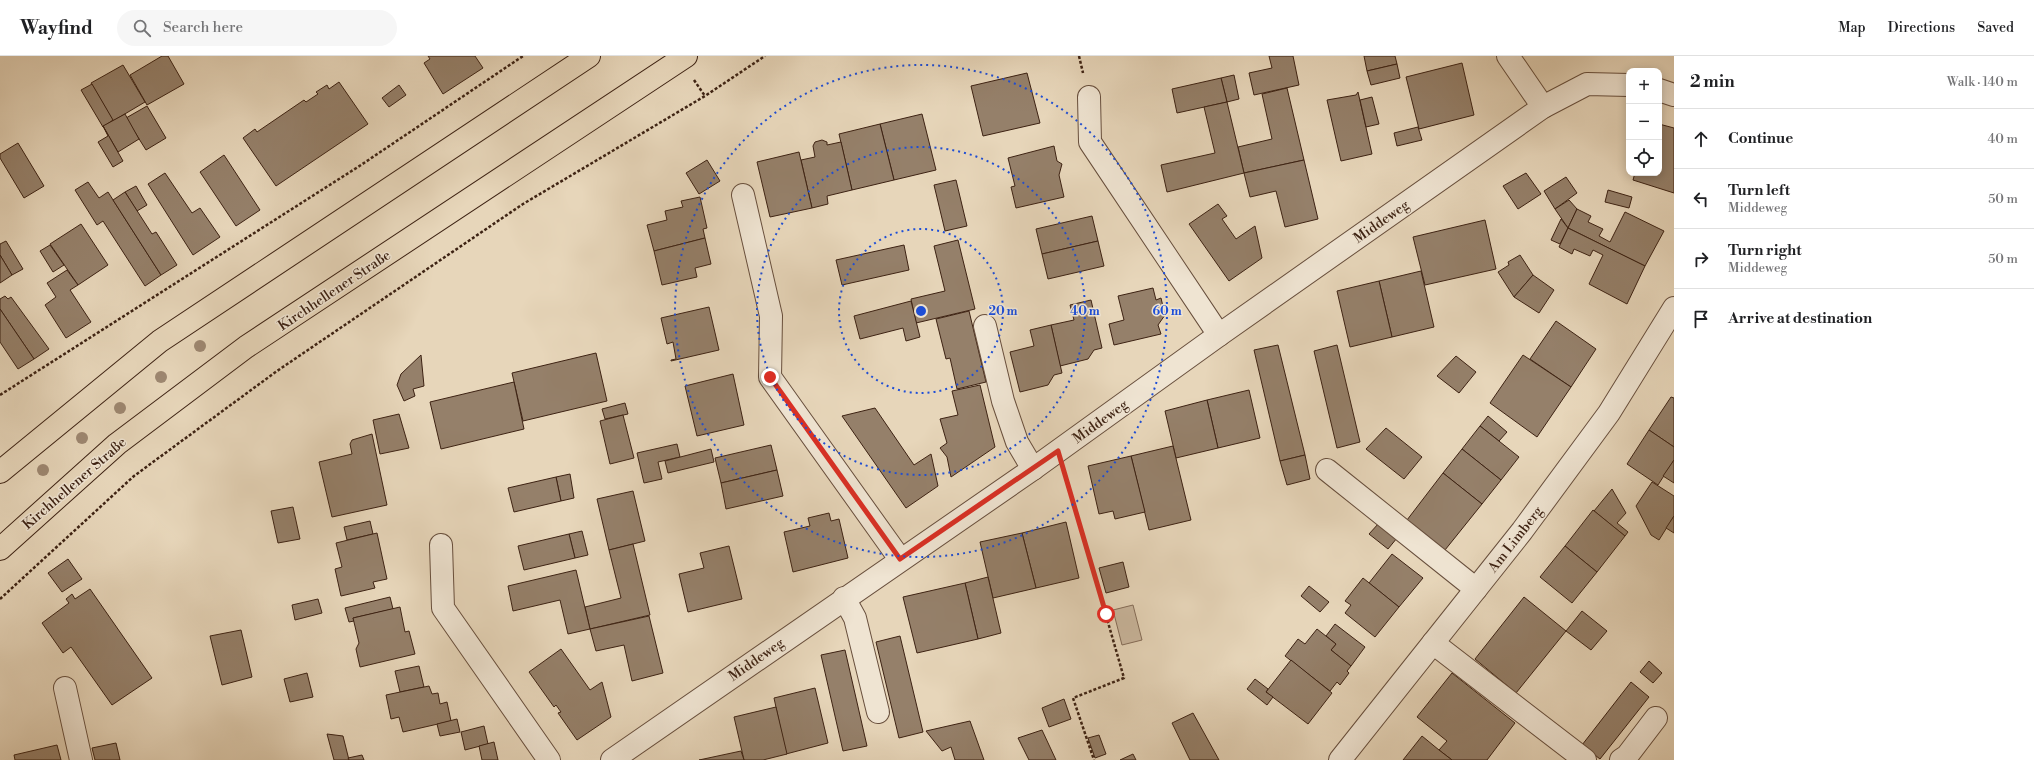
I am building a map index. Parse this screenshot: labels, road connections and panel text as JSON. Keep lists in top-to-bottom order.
{
  "streets": {
    "main road": ["Kirchhellener Straße"],
    "street": ["Middeweg", "Am Limberg"]
  },
  "page": {
    "header": "Wayfind",
    "search": "Search here",
    "nav": ["Map", "Directions", "Saved"],
    "heading": ["2 min", "Walk · 140 m"],
    "map_buttons": ["+", "−"],
    "list": [
      ["Continue", "40 m"],
      ["Turn left", "Middeweg", "50 m"],
      ["Turn right", "Middeweg", "50 m"],
      "Arrive at destination"
    ]
  },
  "rings": ["20 m", "40 m", "60 m"]
}
